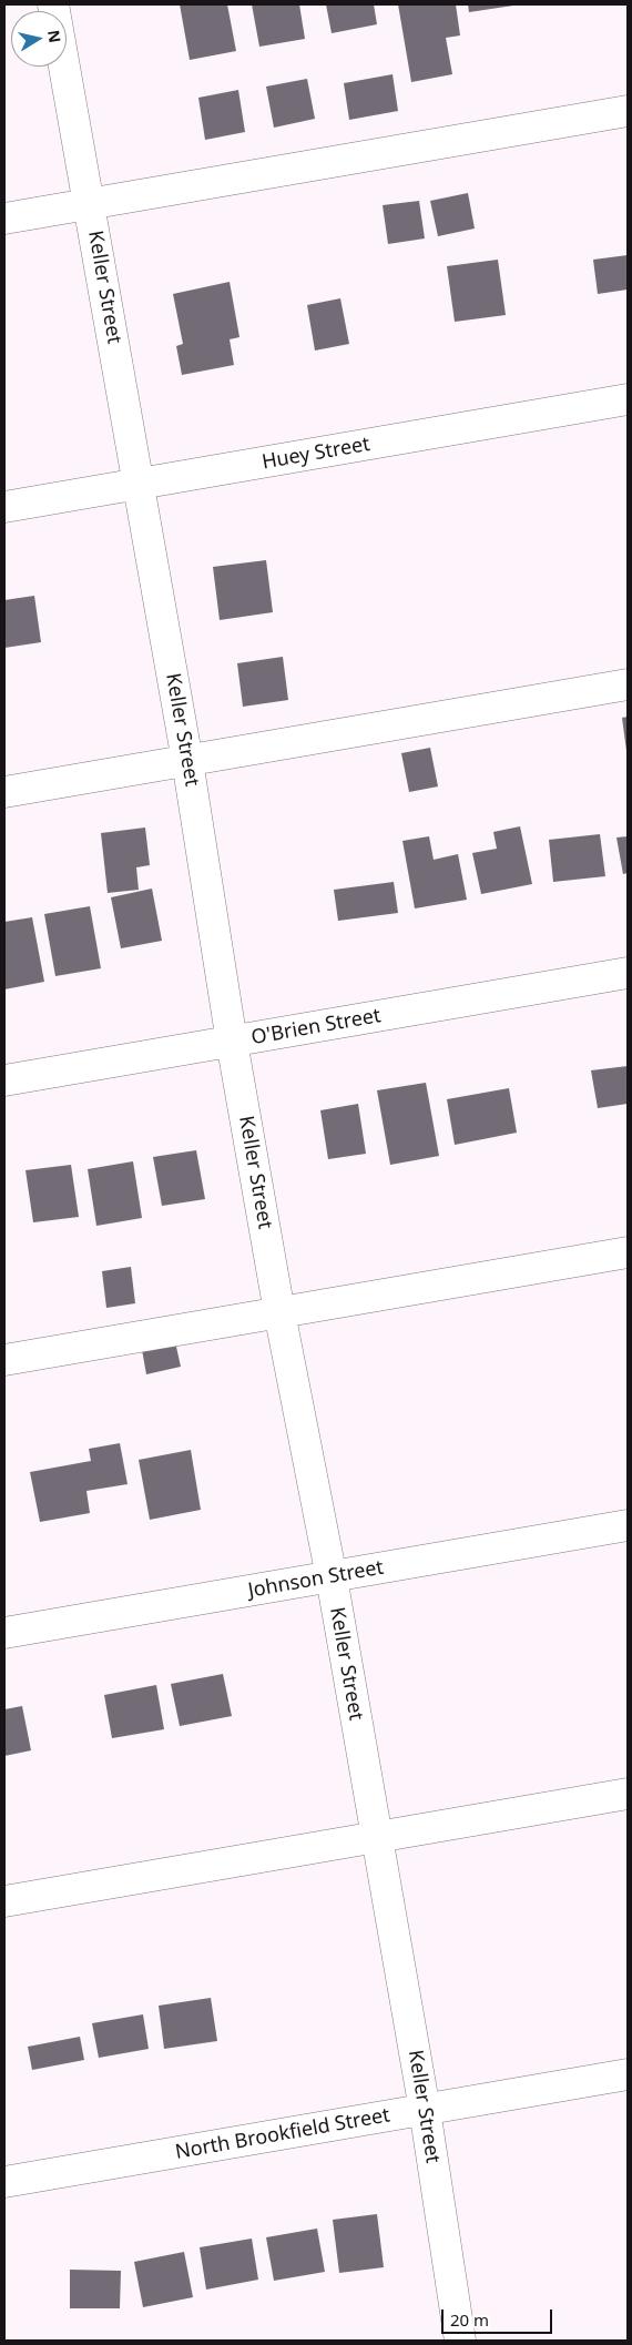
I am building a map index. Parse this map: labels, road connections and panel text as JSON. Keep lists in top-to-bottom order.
{
  "streets": {
    "street": [
      "Keller Street",
      "Huey Street",
      "O'Brien Street",
      "Johnson Street",
      "North Brookfield Street"
    ]
  },
  "crossings": [
    ["Keller Street", "Huey Street"],
    ["Keller Street", "O'Brien Street"],
    ["Keller Street", "Johnson Street"],
    ["Keller Street", "North Brookfield Street"]
  ],
  "scale_bar": "20 m",
  "north": "right"
}
